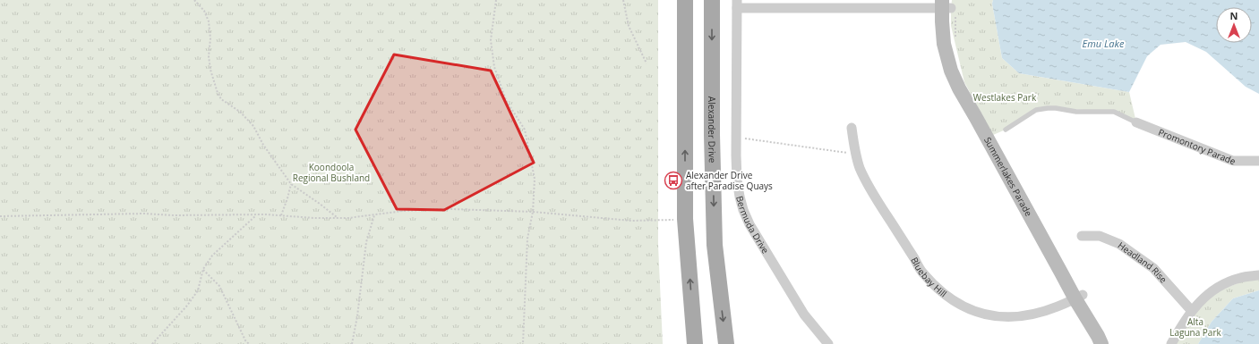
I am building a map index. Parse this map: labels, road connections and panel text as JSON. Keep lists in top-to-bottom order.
{
  "streets": {
    "main road": ["Alexander Drive"],
    "street": [
      "Promontory Parade",
      "Summerlakes Parade",
      "Bermuda Drive",
      "Headland Rise",
      "Bluebay Hill"
    ]
  },
  "crossings": [
    ["Summerlakes Parade", "Bluebay Hill"]
  ],
  "water": ["Emu Lake"],
  "parks": ["Westlakes Park", "Koondoola Regional Bushland", "Alta Laguna Park"],
  "places": {
    "bus stop": ["Alexander Drive after Paradise Quays"]
  },
  "north": "top"
}
